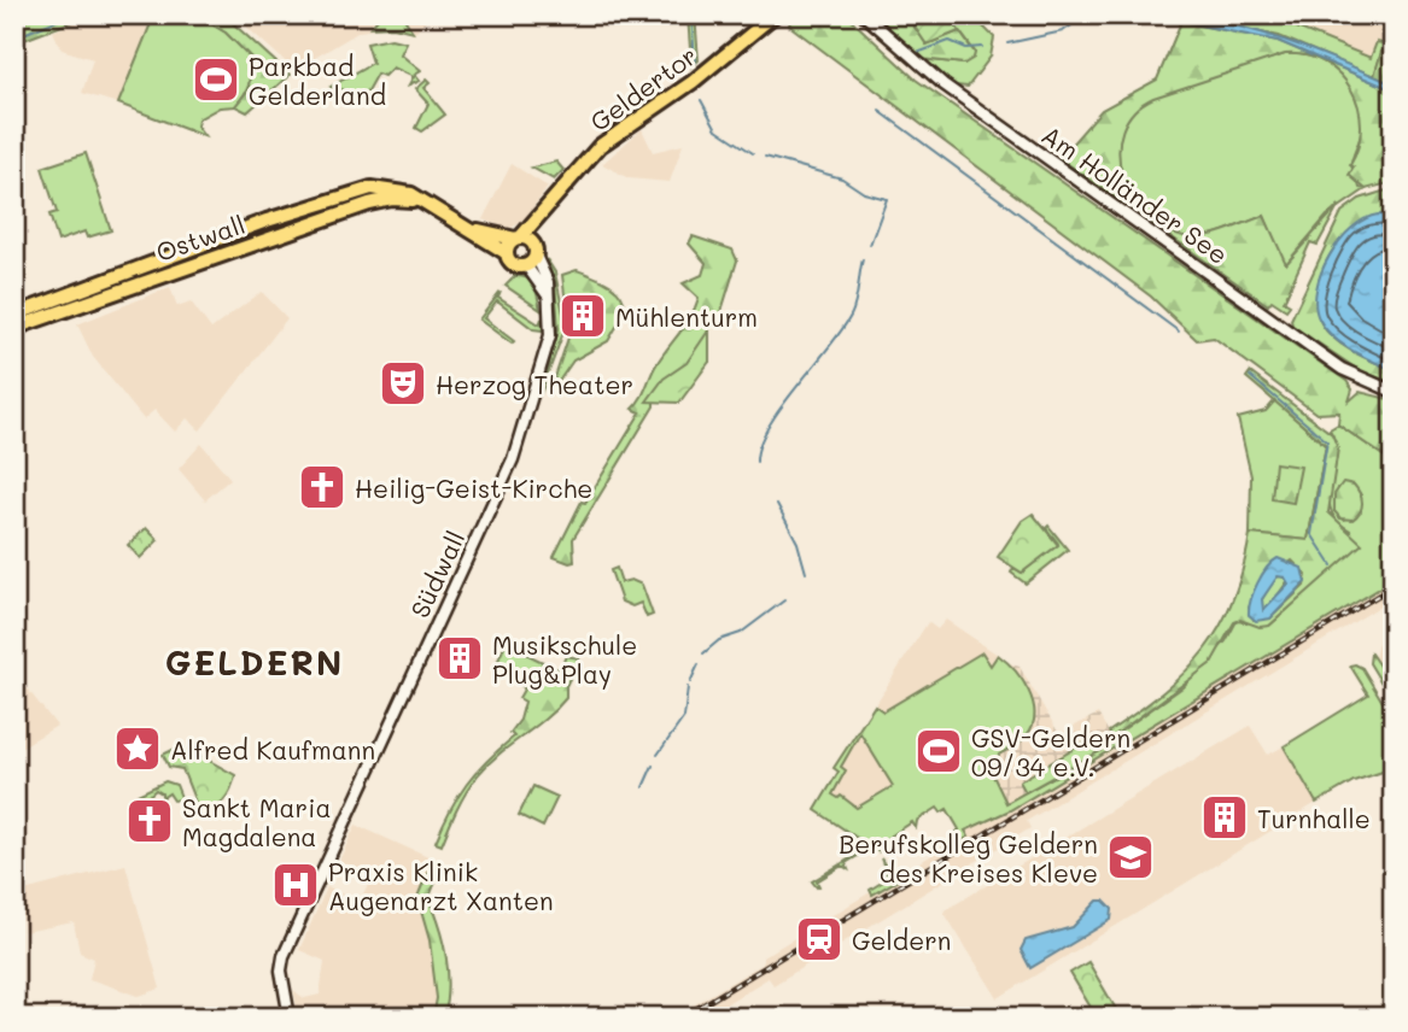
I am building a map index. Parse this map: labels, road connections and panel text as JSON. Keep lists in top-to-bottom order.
{
  "streets": {
    "main road": ["Geldertor", "Ostwall"],
    "street": ["Am Holländer See", "Südwall"]
  },
  "crossings": [
    ["Geldertor", "Ostwall"],
    ["Geldertor", "Südwall"],
    ["Ostwall", "Südwall"]
  ],
  "districts": ["GELDERN"],
  "places": {
    "sports": ["Parkbad Gelderland", "GSV-Geldern 09/34 e.V."],
    "building": ["Mühlenturm", "Musikschule Plug&Play", "Turnhalle"],
    "theatre": ["Herzog Theater"],
    "church": ["Heilig-Geist-Kirche", "Sankt Maria Magdalena"],
    "place": ["Alfred Kaufmann"],
    "school or university": ["Berufskolleg Geldern des Kreises Kleve"],
    "hospital": ["Praxis Klinik Augenarzt Xanten"],
    "station": ["Geldern"]
  }
}
